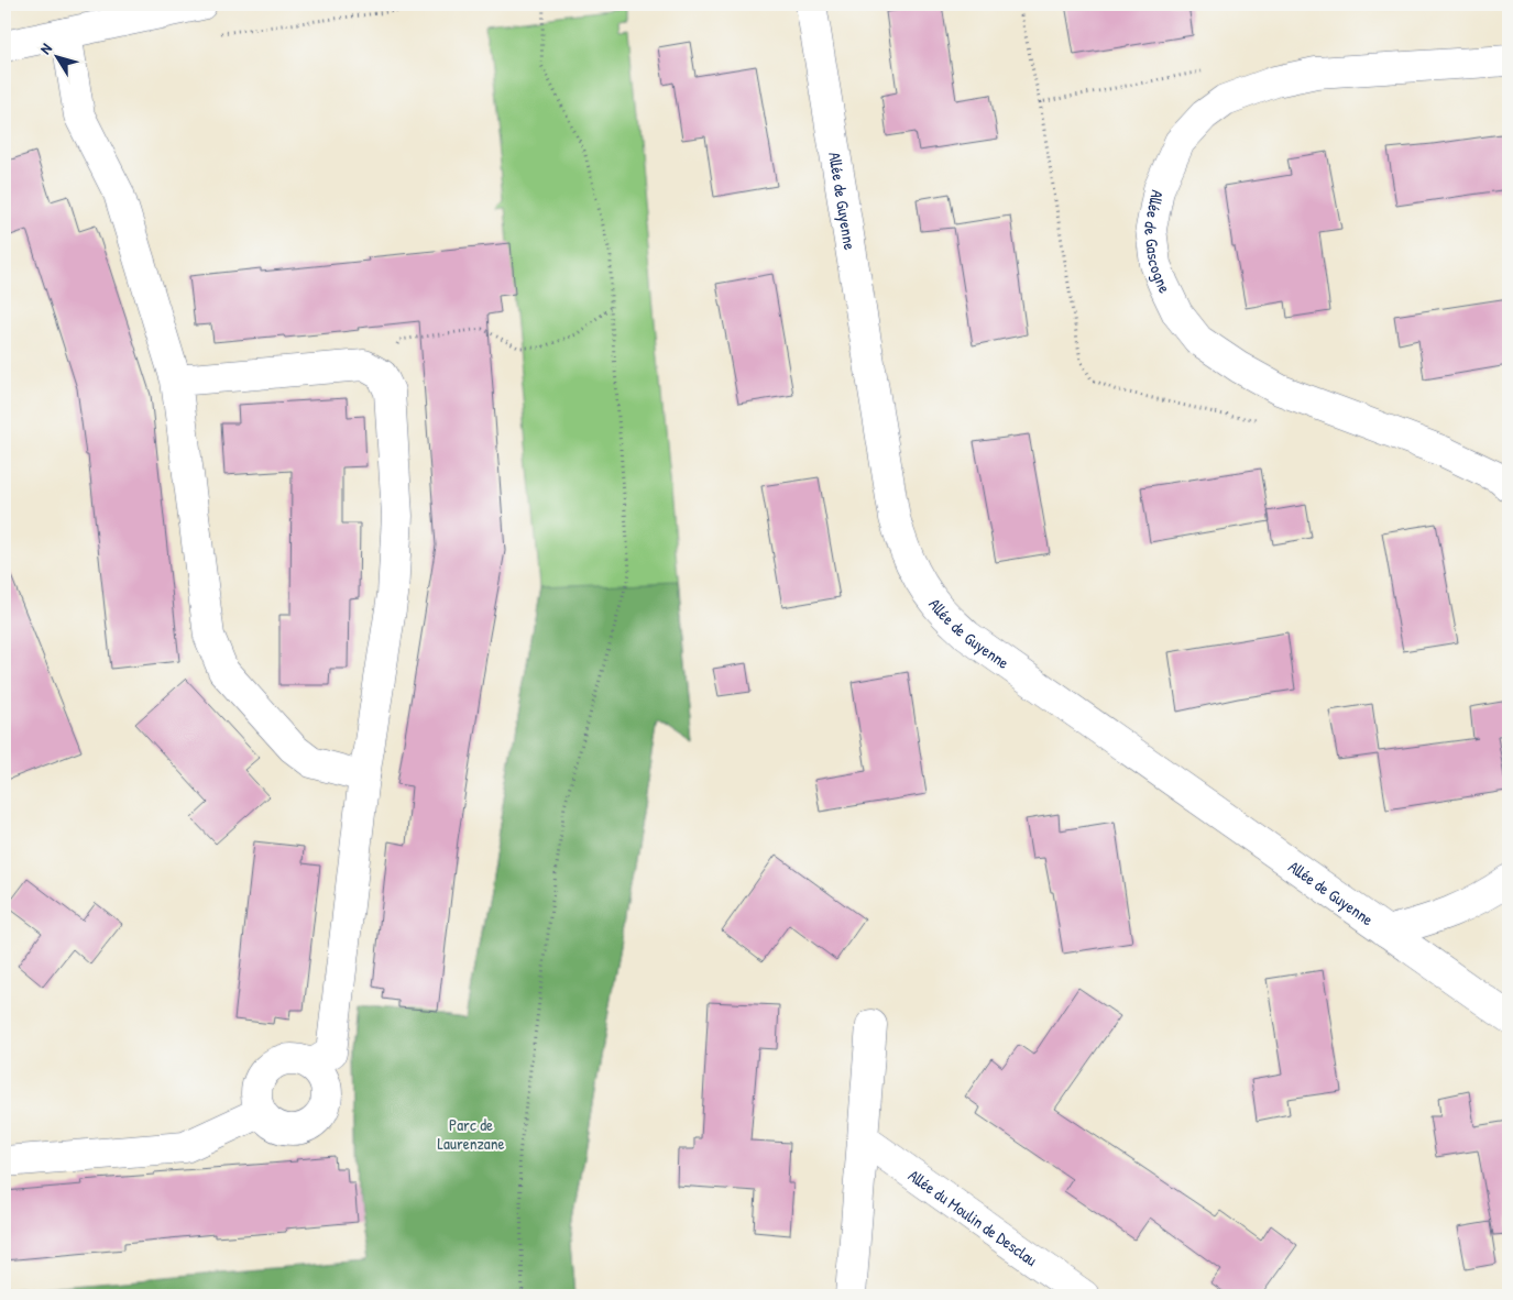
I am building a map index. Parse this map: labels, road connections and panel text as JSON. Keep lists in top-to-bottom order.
{
  "streets": {
    "street": ["Allée de Guyenne", "Allée de Gascogne", "Allée du Moulin de Desclau"]
  },
  "parks": ["Parc de Laurenzane"],
  "north": "top left"
}
